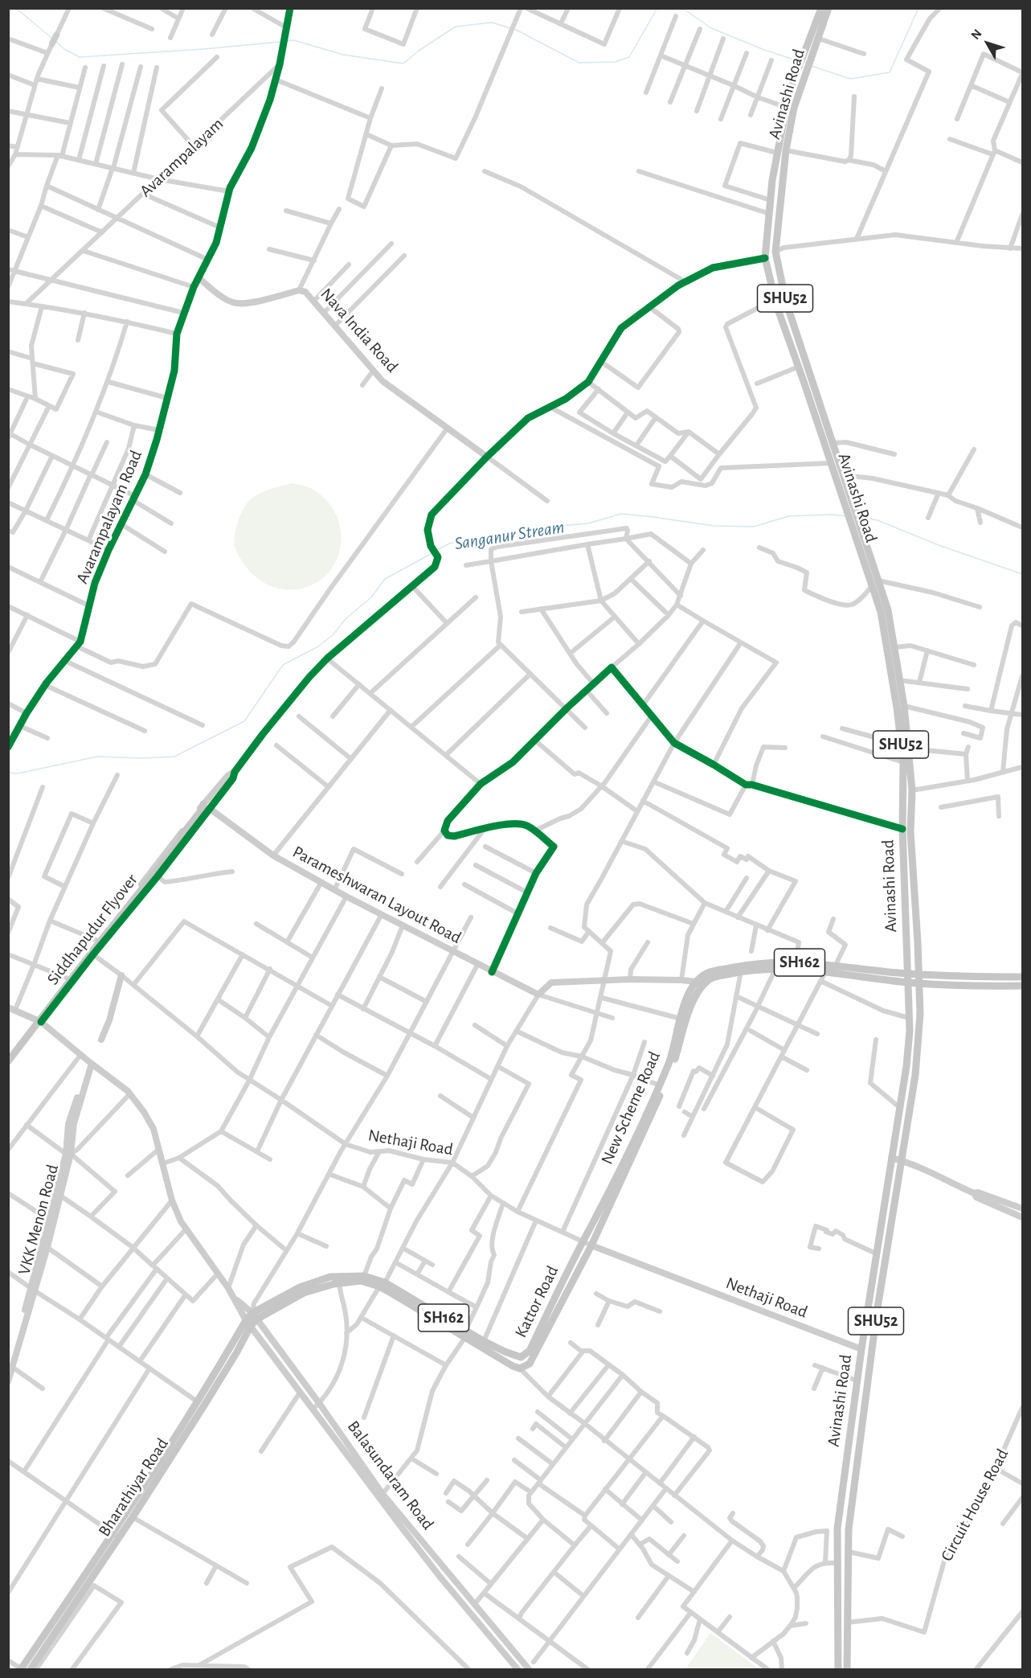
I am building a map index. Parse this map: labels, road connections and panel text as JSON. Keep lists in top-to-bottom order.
{
  "streets": {
    "main road": [
      "Avinashi Road",
      "SHU52",
      "Siddhapudur Flyover",
      "SH162",
      "New Scheme Road",
      "Kattor Road",
      "Bharathiyar Road"
    ],
    "street": [
      "Avarampalayam",
      "Nava India Road",
      "Avarampalayam Road",
      "Parameshwaran Layout Road",
      "Nethaji Road",
      "VKK Menon Road",
      "Balasundaram Road",
      "Circuit House Road"
    ]
  },
  "crossings": [
    ["Avinashi Road", "SH162"],
    ["Avinashi Road", "Nethaji Road"],
    ["Avinashi Road", "Circuit House Road"],
    ["Avarampalayam", "Avarampalayam Road"],
    ["Nava India Road", "Avarampalayam Road"],
    ["Parameshwaran Layout Road", "Siddhapudur Flyover"],
    ["SH162", "New Scheme Road"],
    ["New Scheme Road", "Nethaji Road"],
    ["New Scheme Road", "Kattor Road"],
    ["Nethaji Road", "Kattor Road"],
    ["Kattor Road", "Balasundaram Road"],
    ["Kattor Road", "Bharathiyar Road"],
    ["Balasundaram Road", "Bharathiyar Road"]
  ],
  "water": ["Sanganur Stream"],
  "north": "top left"
}
